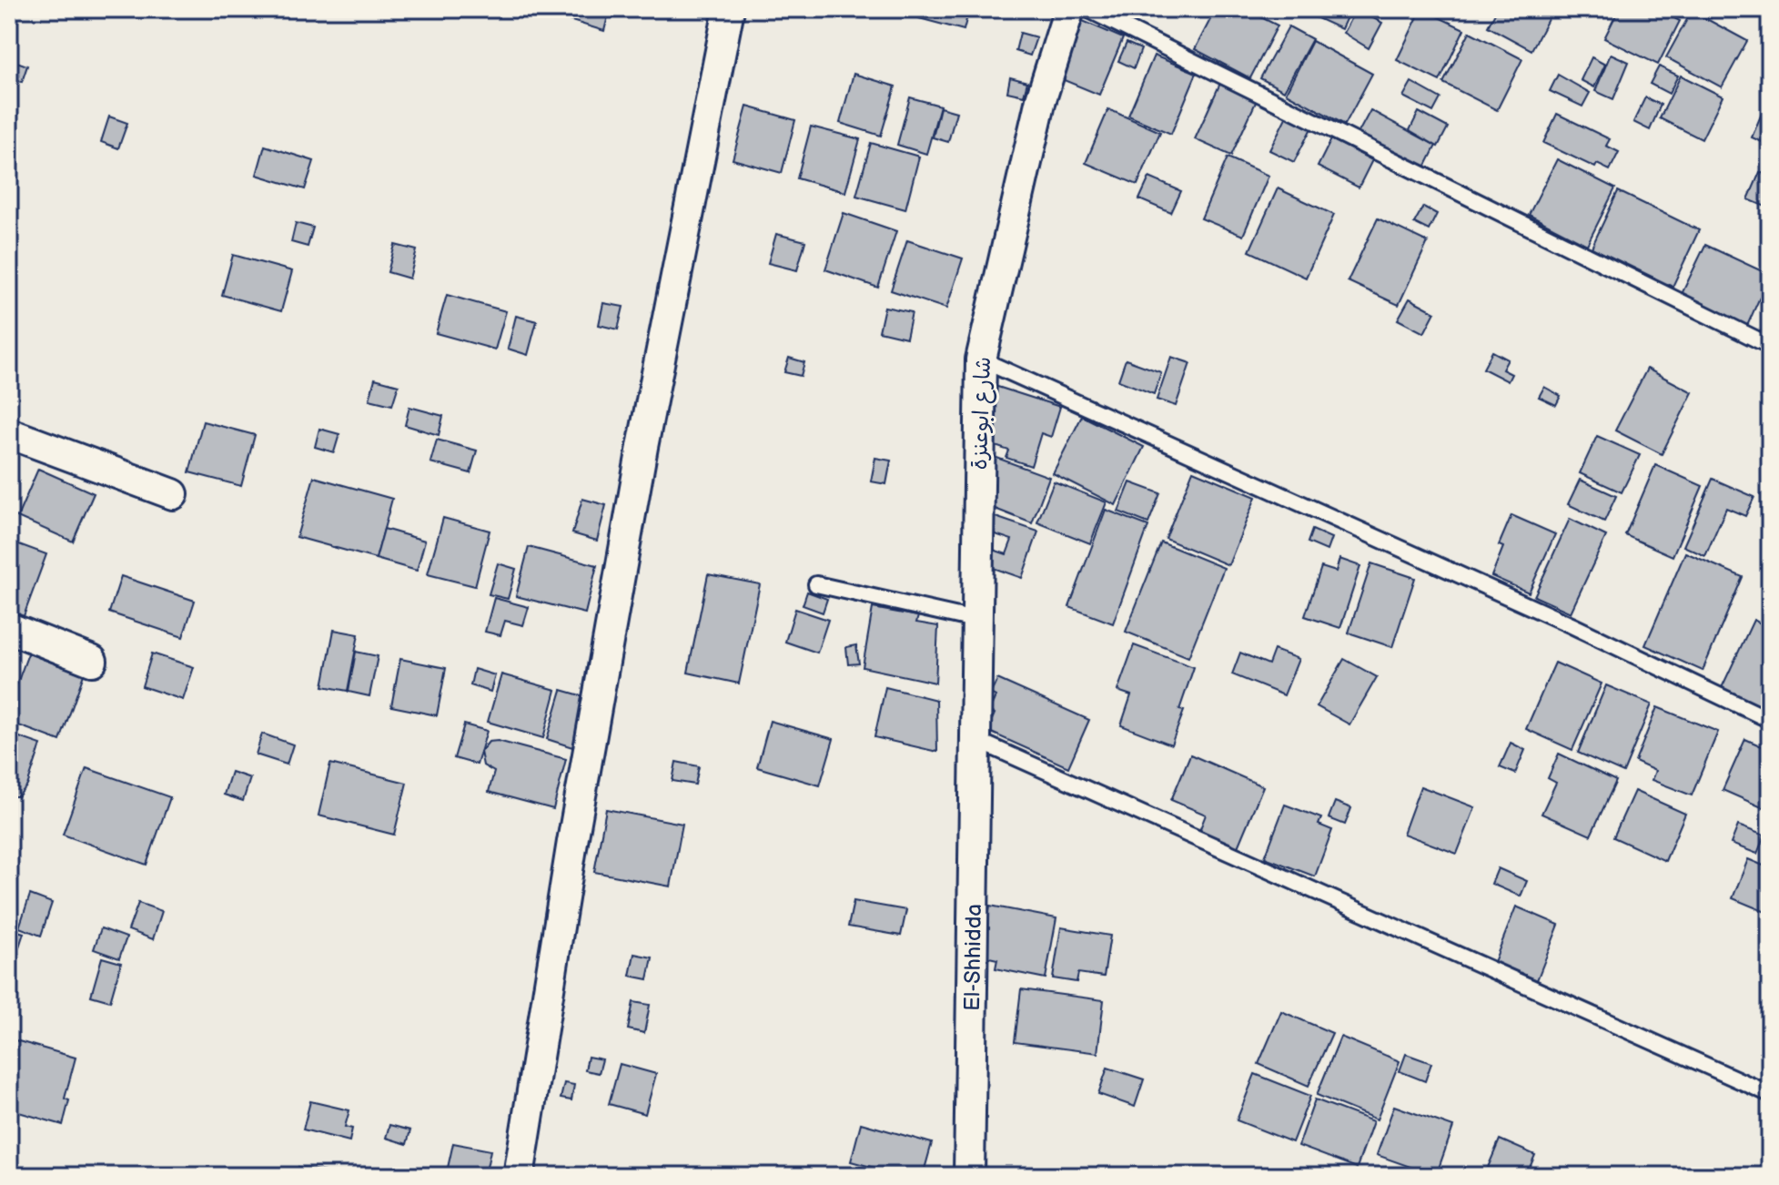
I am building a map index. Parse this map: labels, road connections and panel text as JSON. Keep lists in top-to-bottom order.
{
  "streets": {
    "street": ["شارع ابوعنزة", "El-Shhidda"]
  },
  "crossings": [
    ["شارع ابوعنزة", "El-Shhidda"]
  ]
}
